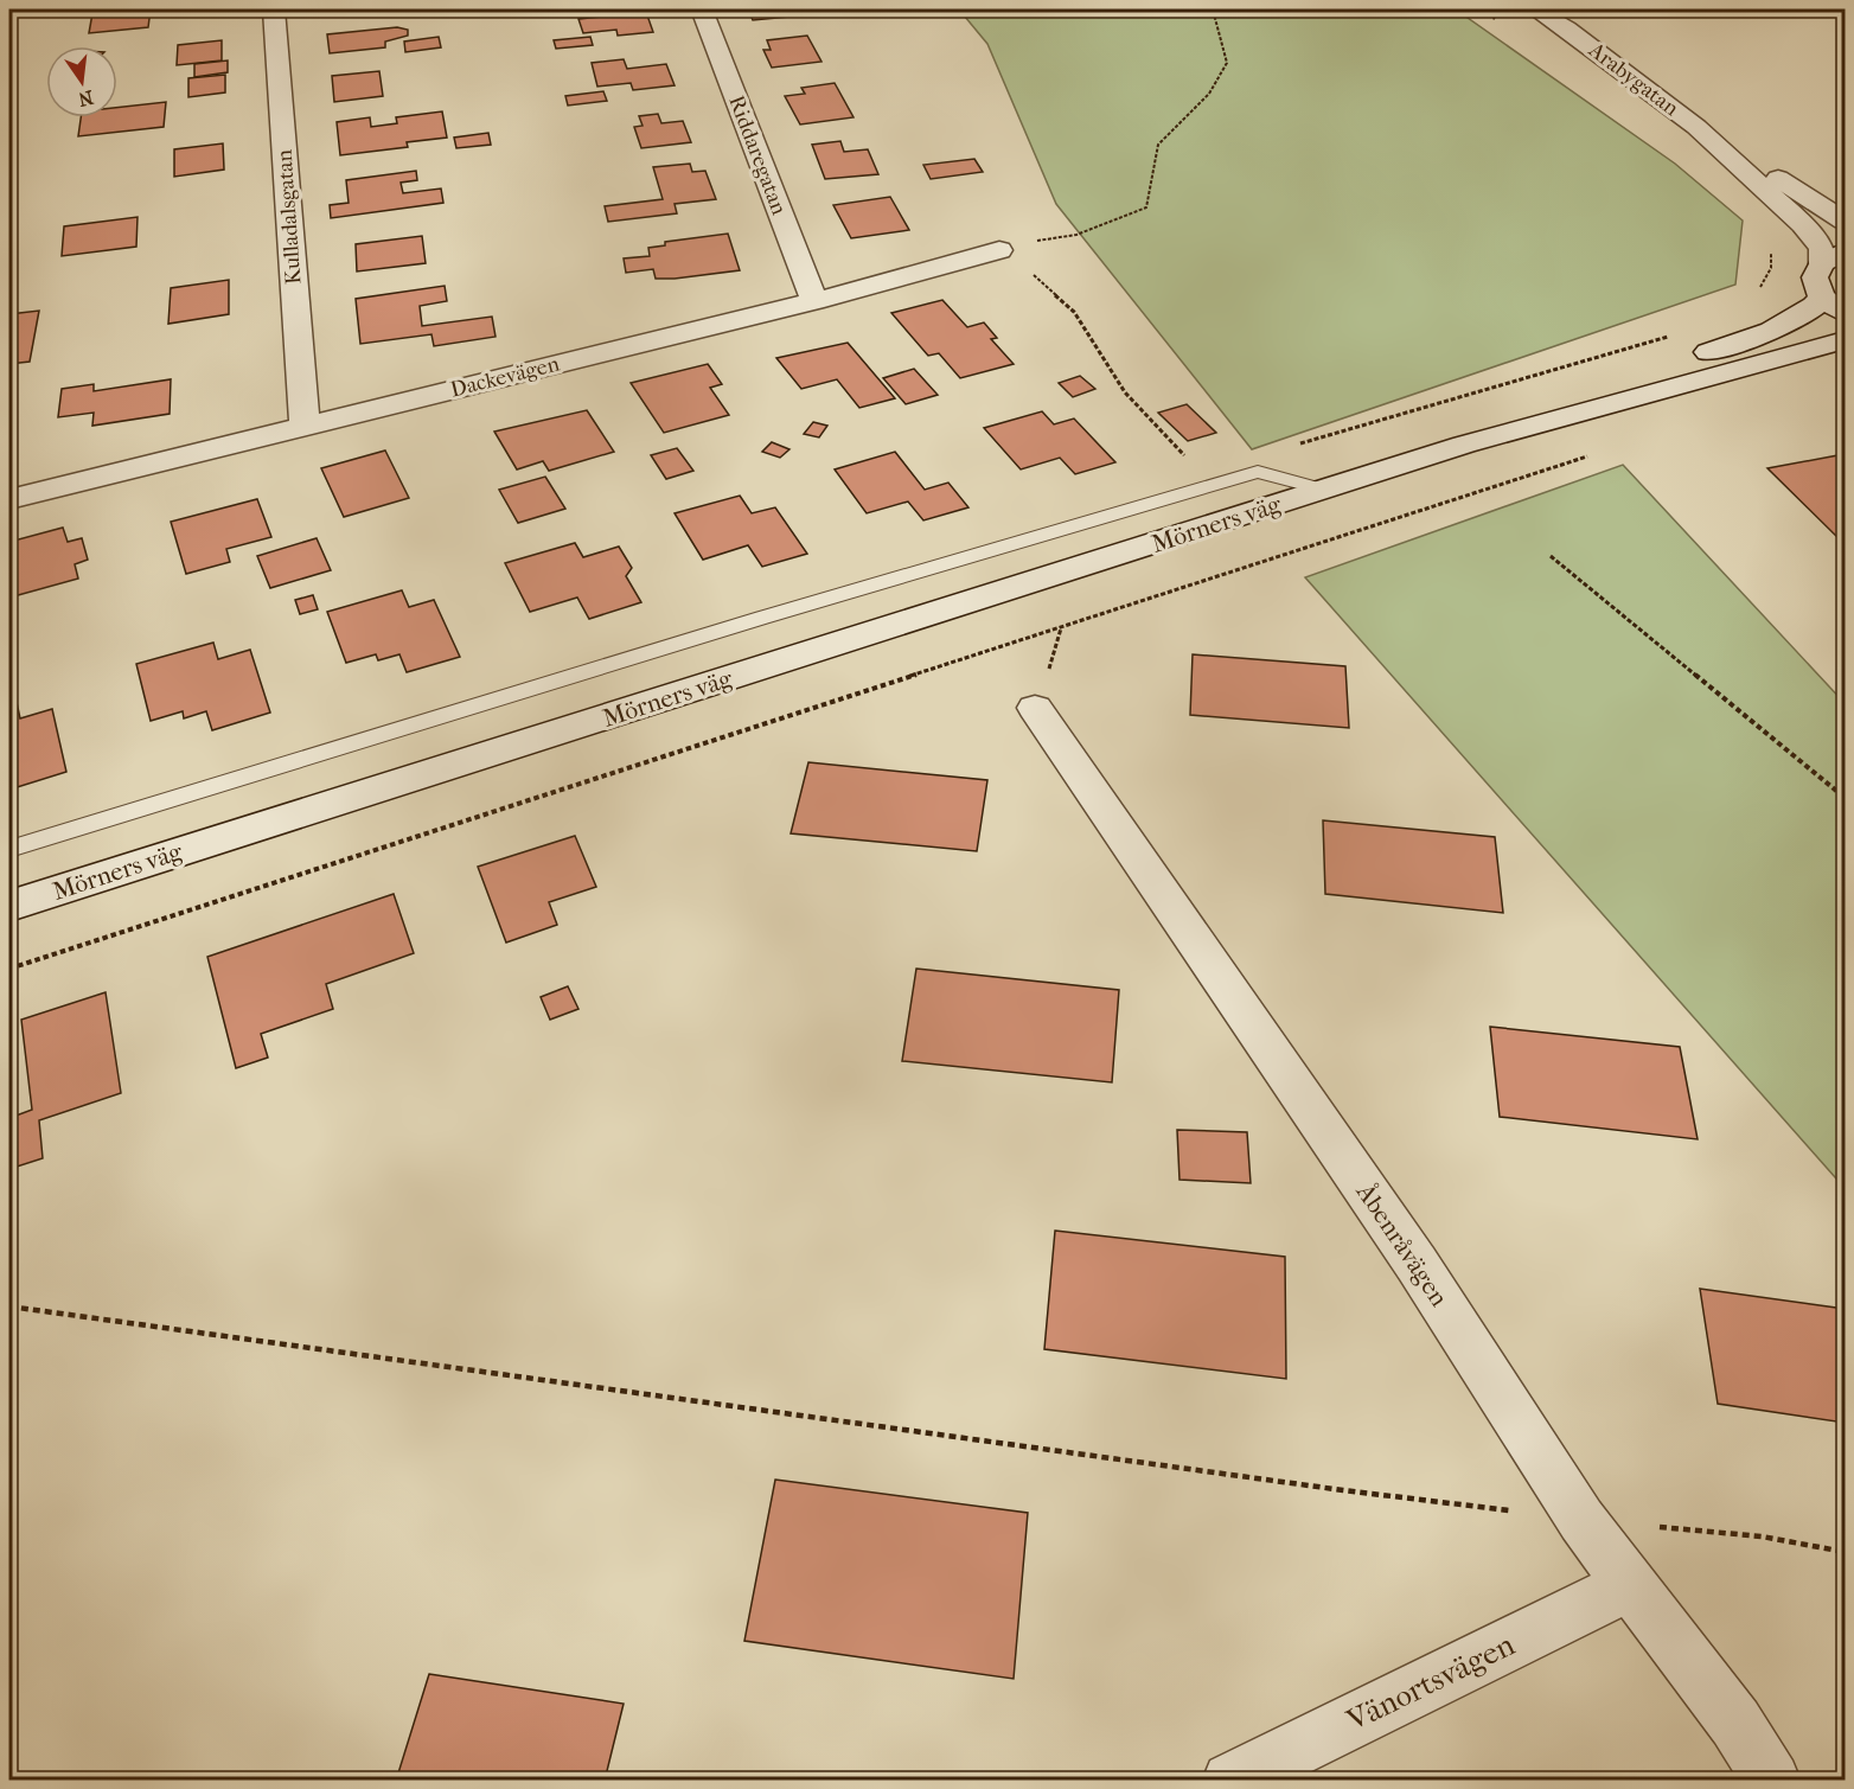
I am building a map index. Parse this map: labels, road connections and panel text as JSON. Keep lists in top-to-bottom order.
{
  "streets": {
    "street": [
      "Arabygatan",
      "Riddaregatan",
      "Kulladalsgatan",
      "Dackevägen",
      "Mörners väg",
      "Åbenråvägen",
      "Vänortsvägen"
    ]
  },
  "crossings": [
    ["Arabygatan", "Mörners väg"],
    ["Riddaregatan", "Dackevägen"],
    ["Kulladalsgatan", "Dackevägen"],
    ["Åbenråvägen", "Vänortsvägen"]
  ],
  "north": "bottom"
}
